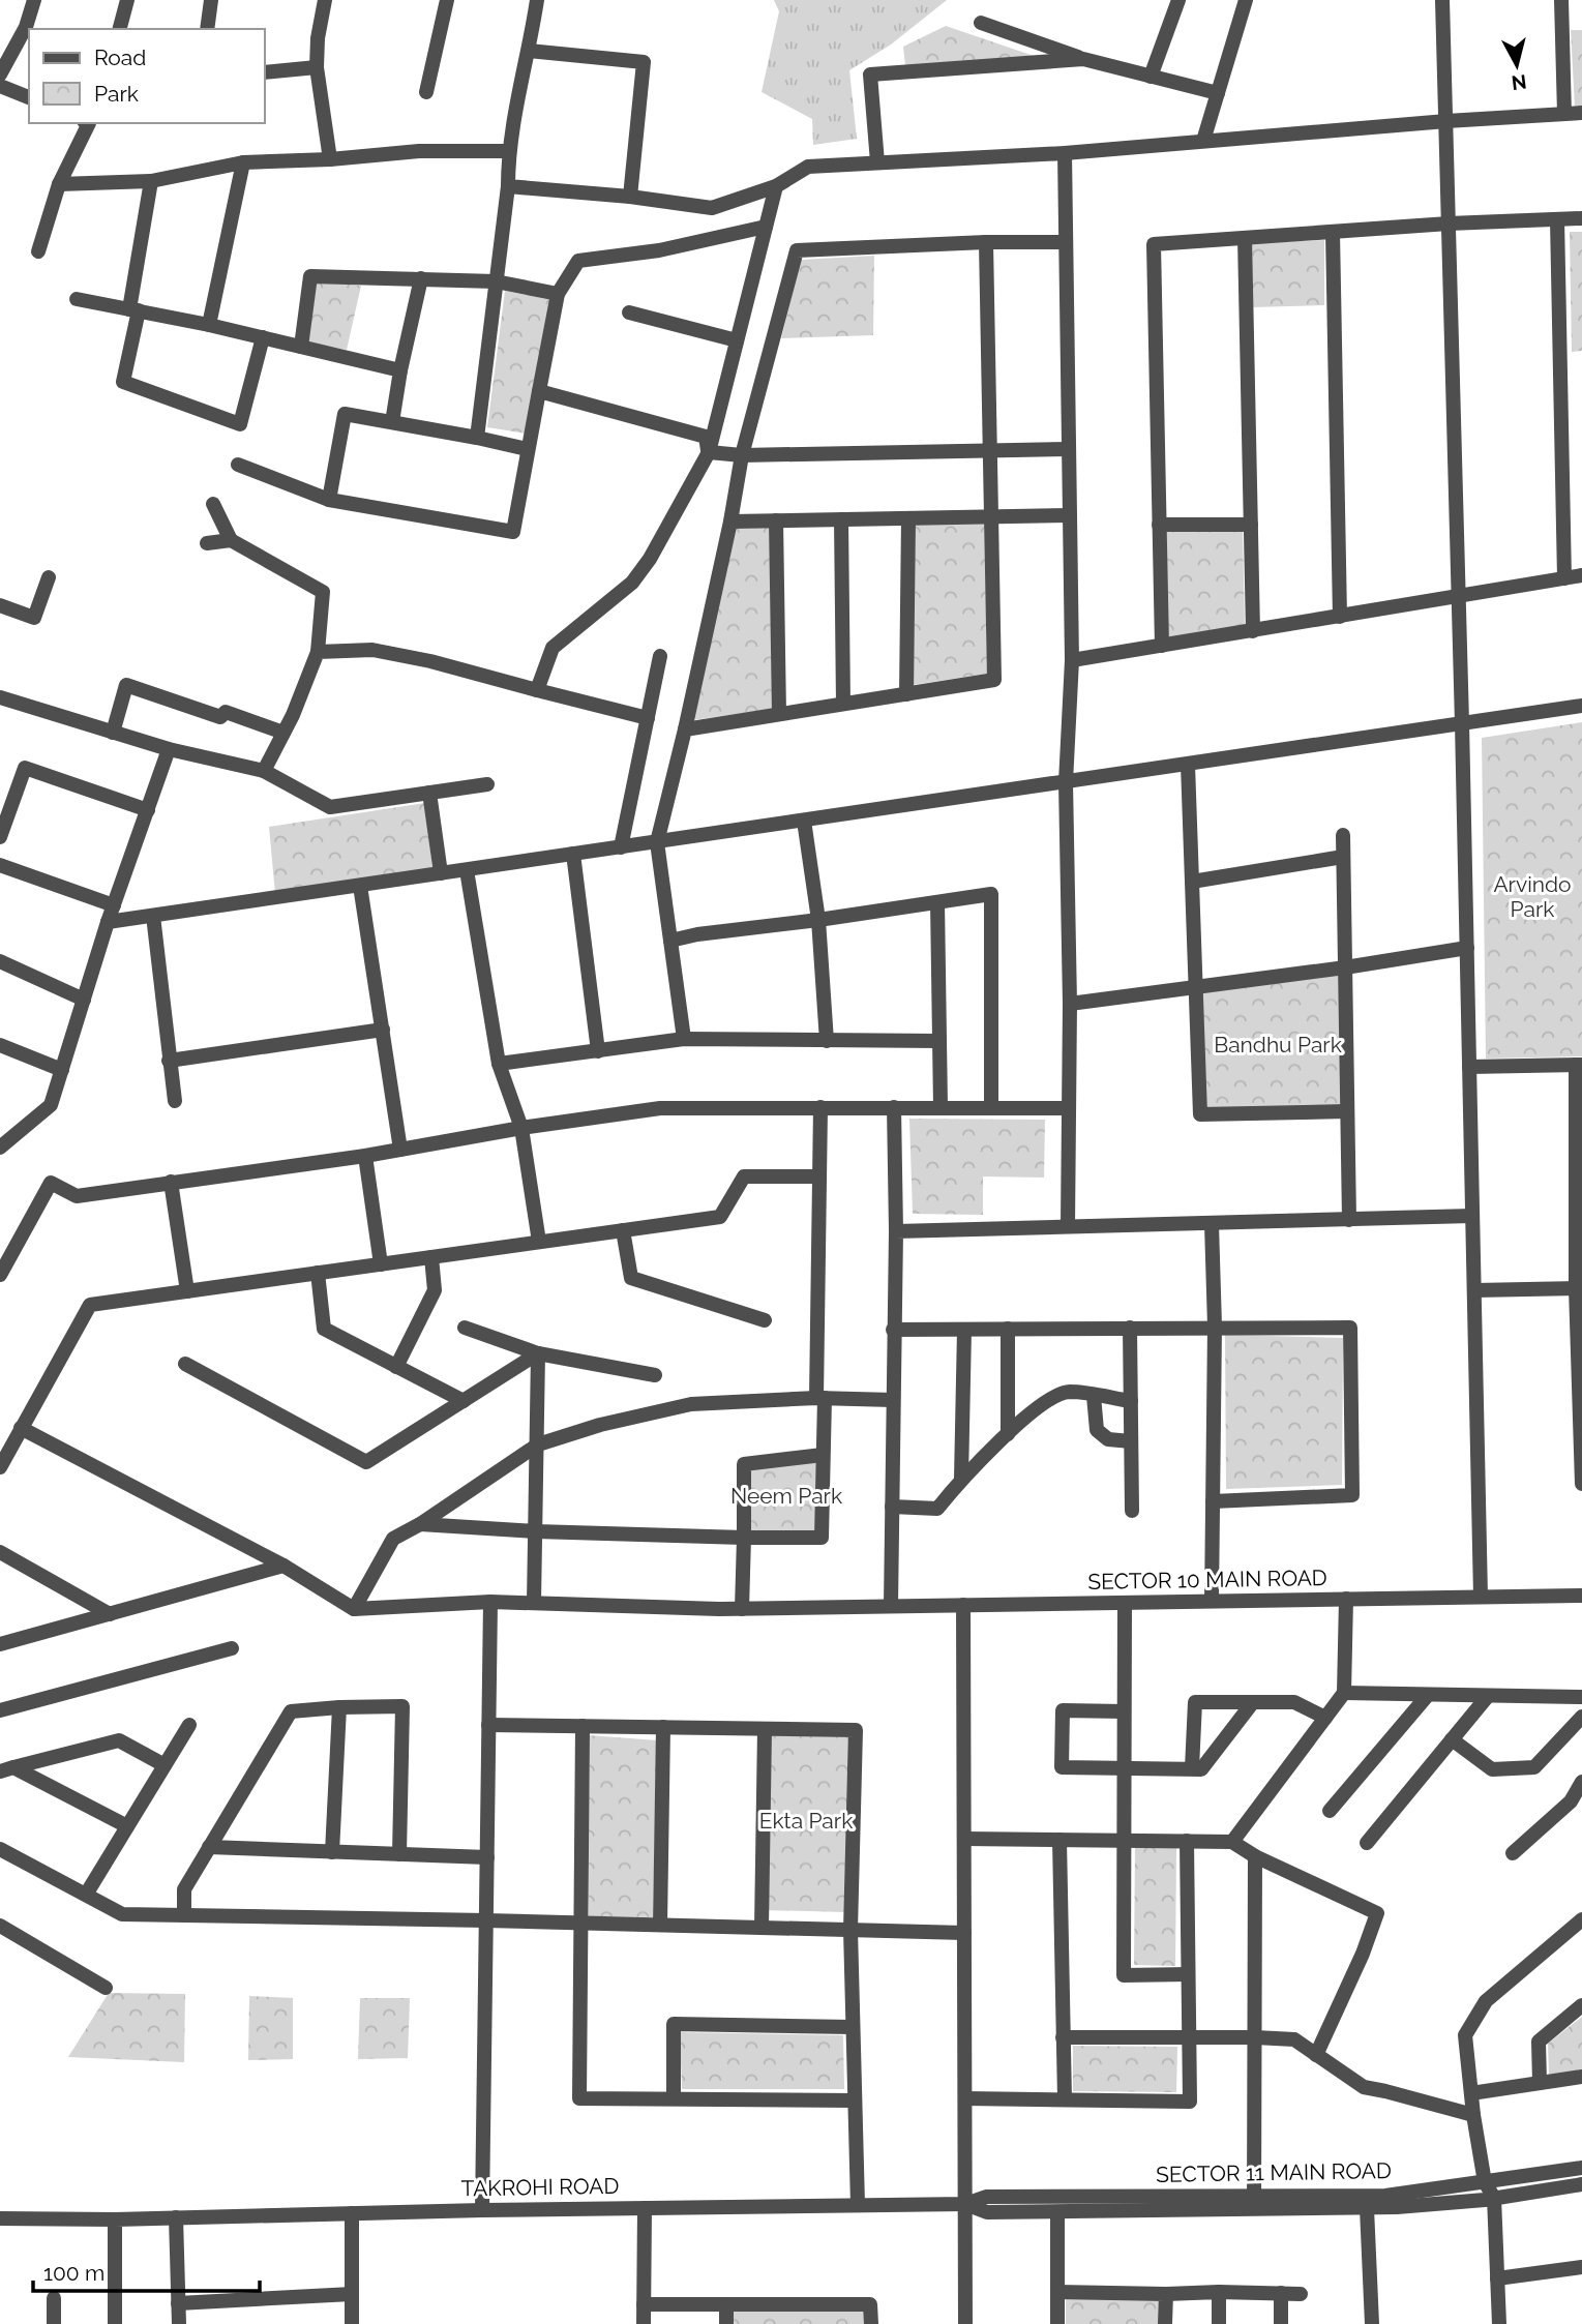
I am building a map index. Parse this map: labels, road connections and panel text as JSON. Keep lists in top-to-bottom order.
{
  "streets": {
    "street": ["SECTOR 10 MAIN ROAD", "SECTOR 11 MAIN ROAD", "TAKROHI ROAD"]
  },
  "crossings": [
    ["SECTOR 11 MAIN ROAD", "TAKROHI ROAD"]
  ],
  "parks": [
    "Arvindo Park",
    "Bandhu Park",
    "Neem Park",
    "Ekta Park"
  ],
  "legend": ["Road", "Park"],
  "scale_bar": "100 m",
  "north": "bottom"
}
